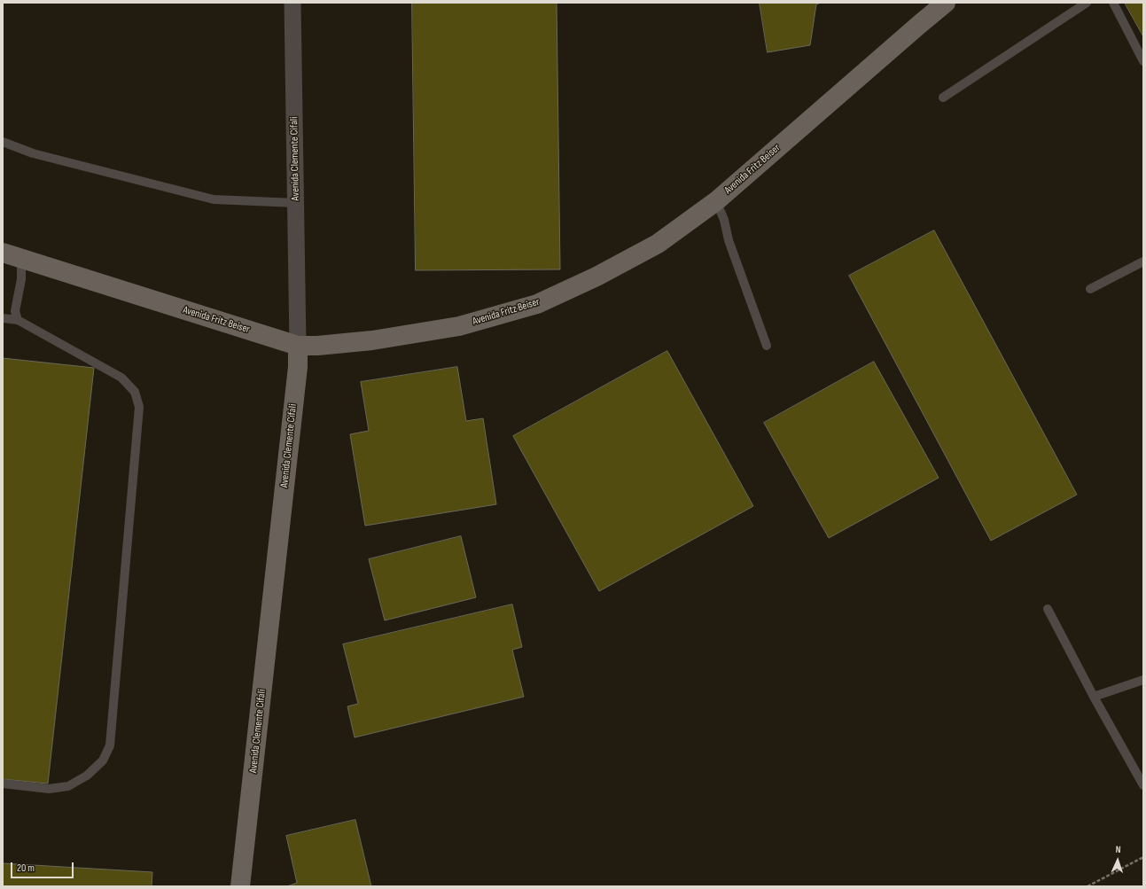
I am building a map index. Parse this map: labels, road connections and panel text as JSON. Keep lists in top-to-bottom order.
{
  "streets": {
    "main road": ["Avenida Clemente Cifali", "Avenida Fritz Beiser"]
  },
  "crossings": [
    ["Avenida Clemente Cifali", "Avenida Fritz Beiser"]
  ],
  "scale_bar": "20 m",
  "north": "top"
}
